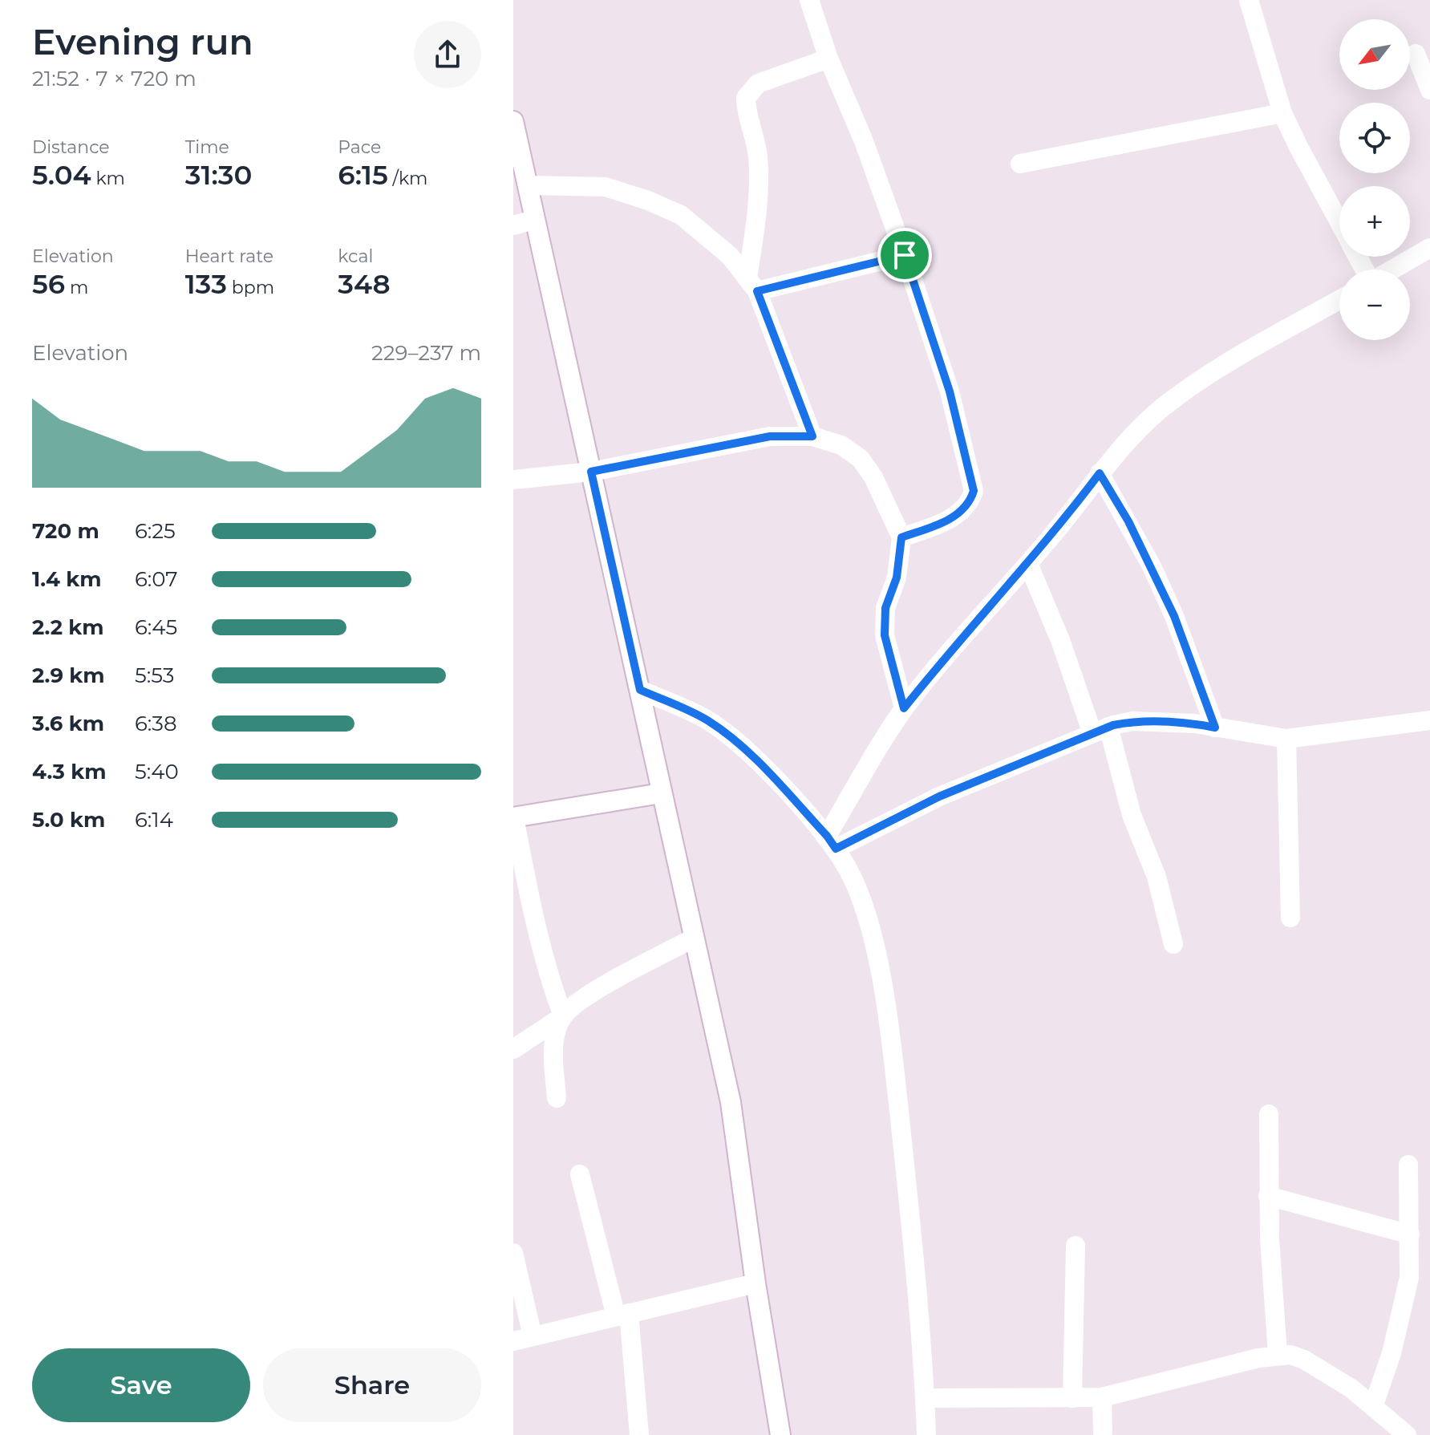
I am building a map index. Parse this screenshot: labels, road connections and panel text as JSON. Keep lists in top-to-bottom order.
{
  "north": "bottom left",
  "page": {
    "heading": ["Evening run", "21:52 · 7 × 720 m"],
    "map_buttons": ["+", "−"],
    "stats": [
      ["Distance", "5.04 km"],
      ["Time", "31:30"],
      ["Pace", "6:15 /km"],
      ["Elevation", "56 m"],
      ["Heart rate", "133 bpm"],
      ["kcal", "348"]
    ],
    "chart": ["Elevation", "229–237 m"],
    "list": [
      {
        "name": "720 m",
        "note": "6:25"
      },
      {
        "name": "1.4 km",
        "note": "6:07"
      },
      {
        "name": "2.2 km",
        "note": "6:45"
      },
      {
        "name": "2.9 km",
        "note": "5:53"
      },
      {
        "name": "3.6 km",
        "note": "6:38"
      },
      {
        "name": "4.3 km",
        "note": "5:40"
      },
      {
        "name": "5.0 km",
        "note": "6:14"
      }
    ],
    "buttons": ["Save", "Share"]
  }
}
